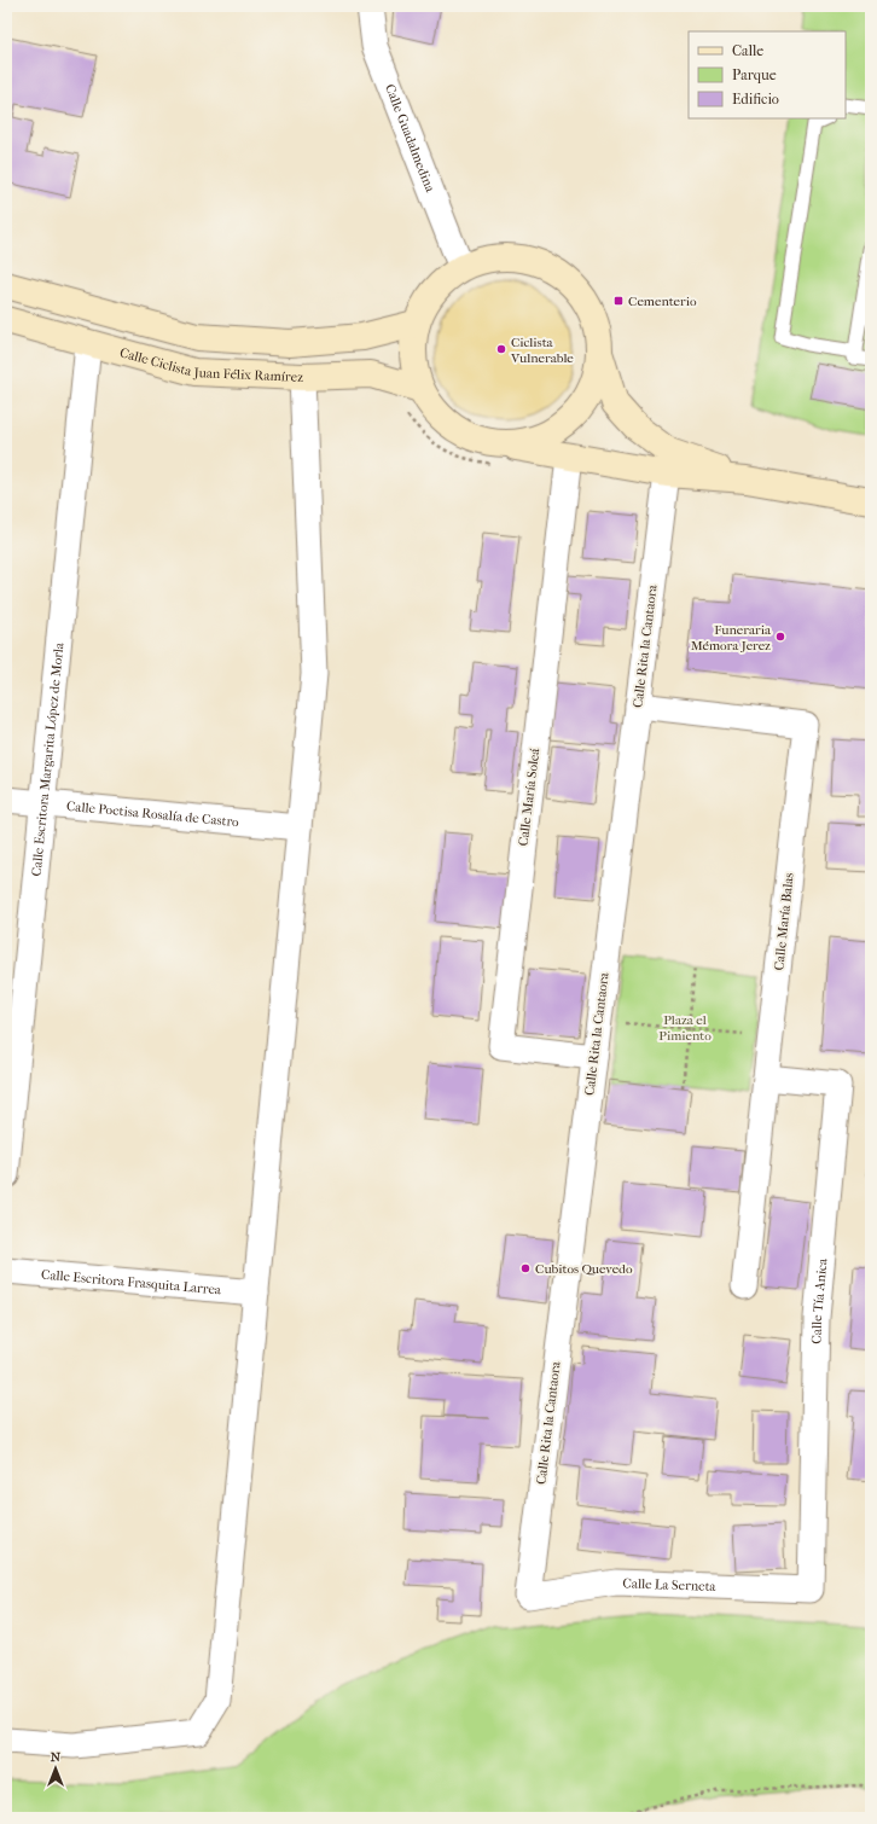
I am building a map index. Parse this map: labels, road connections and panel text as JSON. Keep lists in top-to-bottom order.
{
  "streets": {
    "street": [
      "Calle Guadalmedina",
      "Calle Ciclista Juan Félix Ramírez",
      "Calle Rita la Cantaora",
      "Calle Escritora Margarita López de Morla",
      "Calle María Soleá",
      "Calle Poetisa Rosalía de Castro",
      "Calle María Balas",
      "Calle Escritora Frasquita Larrea",
      "Calle Tía Anica",
      "Calle La Serneta"
    ]
  },
  "crossings": [
    ["Calle Ciclista Juan Félix Ramírez", "Calle Escritora Margarita López de Morla"],
    ["Calle Rita la Cantaora", "Calle María Soleá"],
    ["Calle Rita la Cantaora", "Calle María Balas"],
    ["Calle Rita la Cantaora", "Calle La Serneta"],
    ["Calle Escritora Margarita López de Morla", "Calle Poetisa Rosalía de Castro"],
    ["Calle María Balas", "Calle Tía Anica"],
    ["Calle Tía Anica", "Calle La Serneta"]
  ],
  "parks": ["Plaza el Pimiento"],
  "places": {
    "transit": ["Cementerio"],
    "other": ["Ciclista Vulnerable", "Funeraria Mémora Jerez", "Cubitos Quevedo"]
  },
  "legend": ["Calle", "Parque", "Edificio"],
  "north": "top"
}
